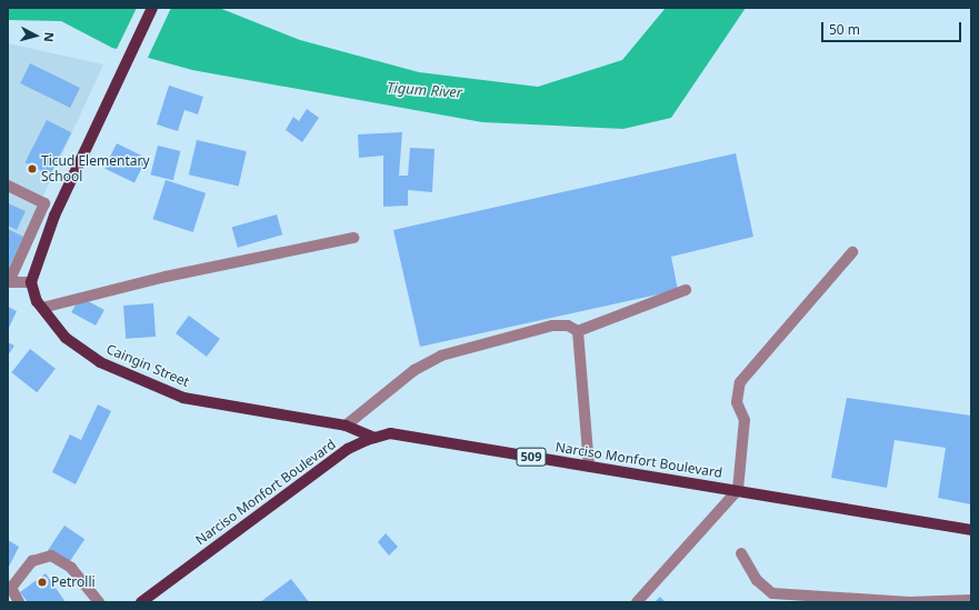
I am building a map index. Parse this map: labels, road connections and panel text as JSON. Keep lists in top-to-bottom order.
{
  "streets": {
    "main road": ["Caingin Street", "509", "Narciso Monfort Boulevard"]
  },
  "crossings": [
    ["Caingin Street", "Narciso Monfort Boulevard"]
  ],
  "water": ["Tigum River"],
  "places": ["Ticud Elementary School", "Petrolli"],
  "scale_bar": "50 m",
  "north": "right"
}
